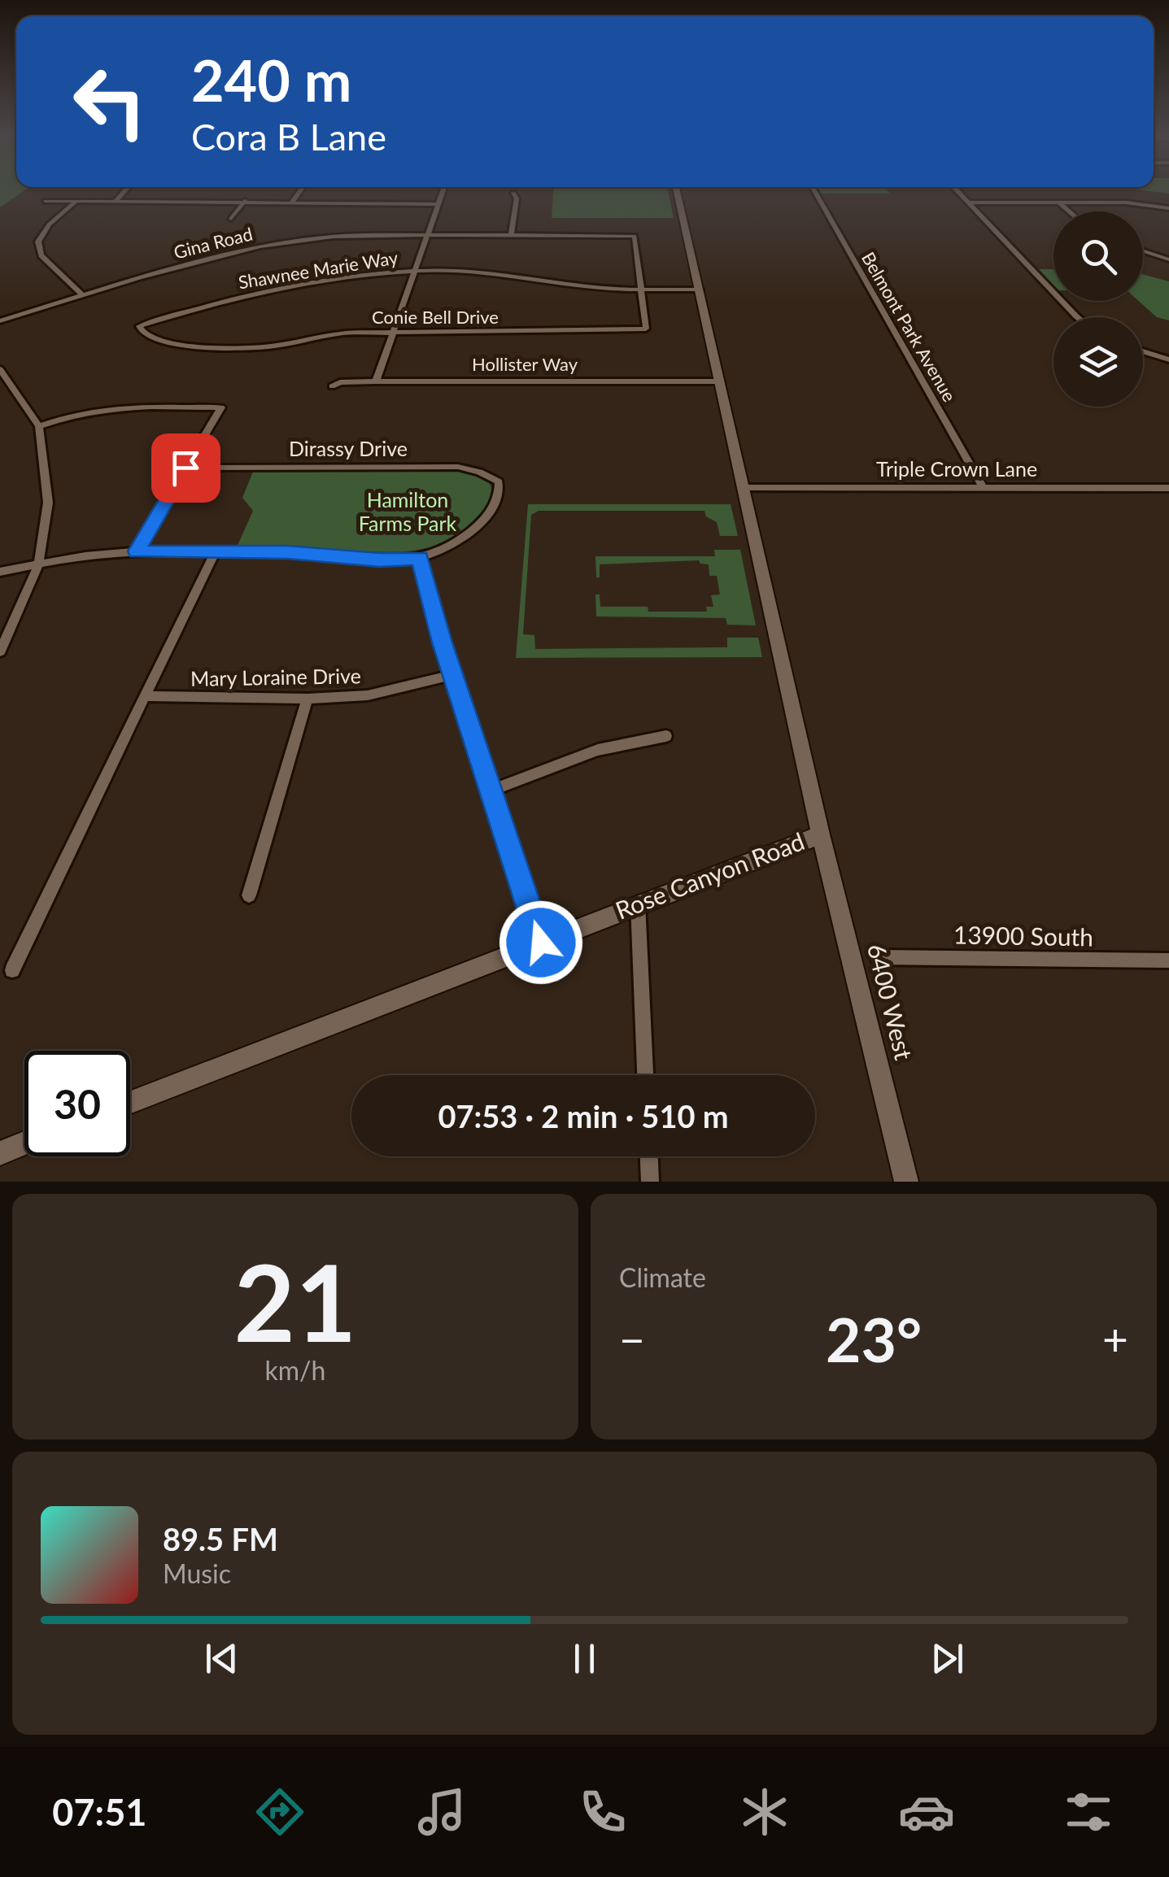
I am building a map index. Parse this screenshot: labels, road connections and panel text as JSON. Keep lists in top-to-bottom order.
{
  "streets": {
    "street": [
      "Gina Road",
      "Shawnee Marie Way",
      "Conie Bell Drive",
      "Belmont Park Avenue",
      "Hollister Way",
      "Dirassy Drive",
      "Triple Crown Lane",
      "Mary Loraine Drive",
      "Rose Canyon Road",
      "13900 South",
      "6400 West"
    ]
  },
  "crossings": [
    ["Gina Road", "Conie Bell Drive"],
    ["Shawnee Marie Way", "Conie Bell Drive"],
    ["Shawnee Marie Way", "Rose Canyon Road"],
    ["Belmont Park Avenue", "Triple Crown Lane"],
    ["Hollister Way", "Rose Canyon Road"],
    ["Triple Crown Lane", "Rose Canyon Road"],
    ["Rose Canyon Road", "6400 West"]
  ],
  "parks": ["Hamilton Farms Park"],
  "page": {
    "turn": ["240 m", "Cora B Lane"],
    "limit": "30",
    "trip": "07:53 · 2 min · 510 m",
    "tile": [
      ["21", "km/h"],
      "Climate"
    ],
    "heat": ["−", "23°", "+"],
    "song": ["89.5 FM", "Music"],
    "tabs": "07:51"
  }
}
